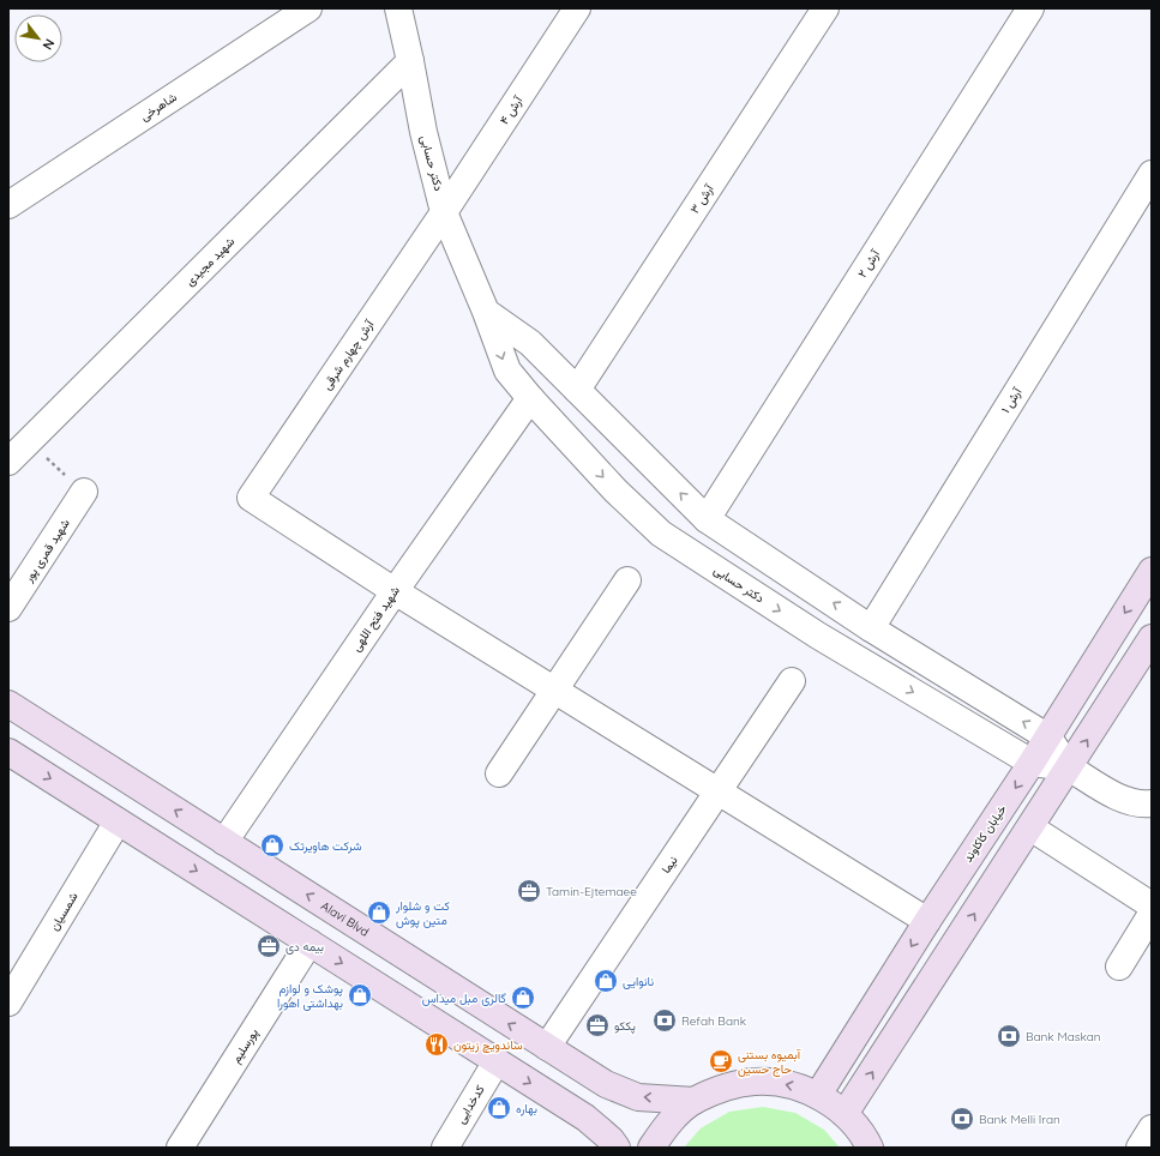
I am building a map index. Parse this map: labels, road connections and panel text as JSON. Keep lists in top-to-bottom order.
{
  "streets": {
    "main road": ["خیابان کاکاوند", "Alavi Blvd"],
    "street": [
      "شاهرخی",
      "آرش ۴",
      "دکتر حسابی",
      "آرش ۳",
      "شهید مجیدی",
      "آرش ۲",
      "آرش چهارم شرقی",
      "آرش ۱",
      "شهید قمری پور",
      "شهید فتح اللهی",
      "نیما",
      "شمسیان",
      "پورسلیم",
      "کدخدایی"
    ]
  },
  "crossings": [
    ["آرش ۴", "دکتر حسابی"],
    ["آرش ۴", "آرش چهارم شرقی"],
    ["دکتر حسابی", "آرش ۳"],
    ["دکتر حسابی", "شهید مجیدی"],
    ["دکتر حسابی", "آرش ۲"],
    ["دکتر حسابی", "آرش چهارم شرقی"],
    ["دکتر حسابی", "آرش ۱"],
    ["دکتر حسابی", "شهید فتح اللهی"],
    ["دکتر حسابی", "خیابان کاکاوند"],
    ["آرش چهارم شرقی", "شهید فتح اللهی"],
    ["شهید فتح اللهی", "Alavi Blvd"],
    ["نیما", "Alavi Blvd"]
  ],
  "places": {
    "shop": [
      "شرکت هاویرتک",
      "کت و شلوار متین پوش",
      "نانوایی",
      "پوشک و لوازم بهداشتی اهورا",
      "گالری مبل میداس",
      "بهاره"
    ],
    "office": ["Tamin-Ejtemaee", "بیمه دی", "پککو"],
    "bank": ["Refah Bank", "Bank Maskan", "Bank Melli Iran"],
    "restaurant": ["ساندویچ زیتون"],
    "cafe": ["آبمیوه بستنی حاج حسین"]
  },
  "north": "bottom right"
}
